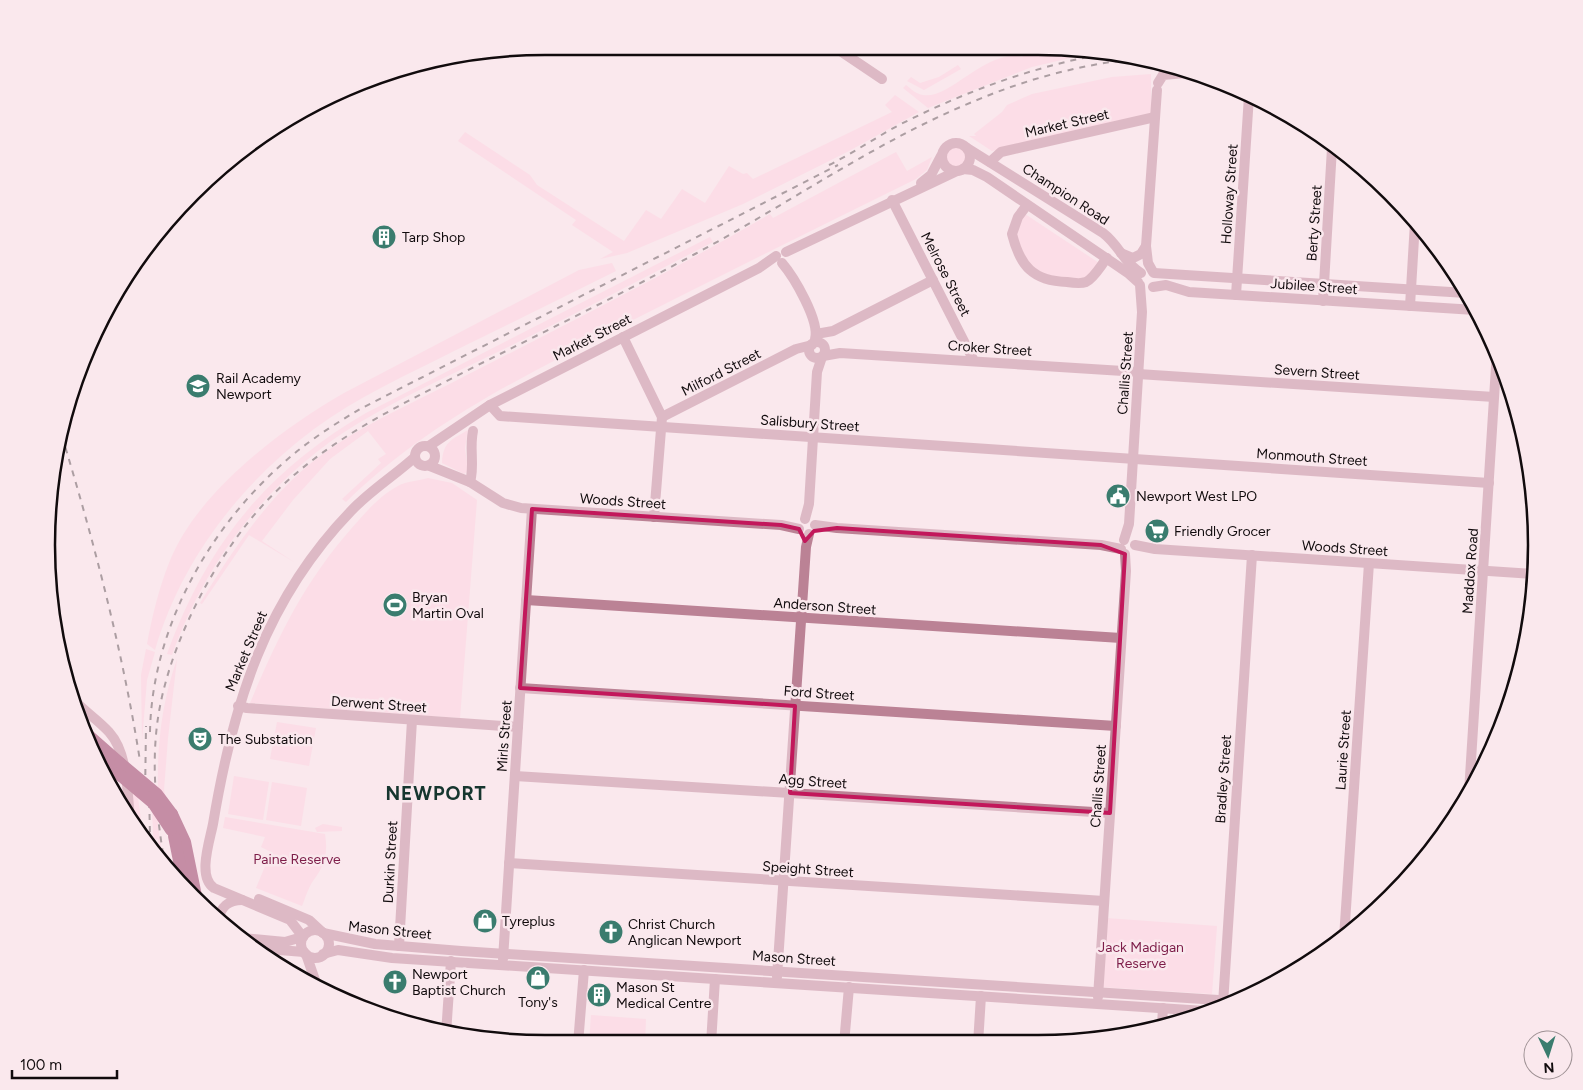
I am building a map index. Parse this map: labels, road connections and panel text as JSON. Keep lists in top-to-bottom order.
{
  "streets": {
    "street": [
      "Market Street",
      "Champion Road",
      "Holloway Street",
      "Berty Street",
      "Melrose Street",
      "Jubilee Street",
      "Croker Street",
      "Milford Street",
      "Severn Street",
      "Challis Street",
      "Salisbury Street",
      "Monmouth Street",
      "Woods Street",
      "Maddox Road",
      "Anderson Street",
      "Ford Street",
      "Derwent Street",
      "Mirls Street",
      "Laurie Street",
      "Bradley Street",
      "Agg Street",
      "Durkin Street",
      "Speight Street",
      "Mason Street"
    ]
  },
  "crossings": [
    ["Market Street", "Champion Road"],
    ["Market Street", "Melrose Street"],
    ["Market Street", "Challis Street"],
    ["Market Street", "Salisbury Street"],
    ["Market Street", "Woods Street"],
    ["Market Street", "Derwent Street"],
    ["Champion Road", "Jubilee Street"],
    ["Champion Road", "Challis Street"],
    ["Holloway Street", "Jubilee Street"],
    ["Berty Street", "Jubilee Street"],
    ["Melrose Street", "Croker Street"],
    ["Jubilee Street", "Challis Street"],
    ["Croker Street", "Milford Street"],
    ["Croker Street", "Severn Street"],
    ["Croker Street", "Challis Street"],
    ["Milford Street", "Salisbury Street"],
    ["Severn Street", "Challis Street"],
    ["Severn Street", "Maddox Road"],
    ["Challis Street", "Salisbury Street"],
    ["Challis Street", "Monmouth Street"],
    ["Challis Street", "Woods Street"],
    ["Challis Street", "Anderson Street"],
    ["Challis Street", "Ford Street"],
    ["Challis Street", "Agg Street"],
    ["Challis Street", "Speight Street"],
    ["Challis Street", "Mason Street"],
    ["Salisbury Street", "Monmouth Street"],
    ["Monmouth Street", "Maddox Road"],
    ["Woods Street", "Maddox Road"],
    ["Woods Street", "Mirls Street"],
    ["Woods Street", "Laurie Street"],
    ["Woods Street", "Bradley Street"],
    ["Anderson Street", "Mirls Street"],
    ["Ford Street", "Mirls Street"],
    ["Derwent Street", "Mirls Street"],
    ["Derwent Street", "Durkin Street"],
    ["Mirls Street", "Agg Street"],
    ["Mirls Street", "Speight Street"],
    ["Mirls Street", "Mason Street"],
    ["Durkin Street", "Mason Street"]
  ],
  "districts": ["NEWPORT"],
  "parks": ["Paine Reserve", "Jack Madigan Reserve"],
  "places": {
    "building": ["Tarp Shop", "Mason St Medical Centre"],
    "school or university": ["Rail Academy Newport"],
    "public building": ["Newport West LPO"],
    "supermarket": ["Friendly Grocer"],
    "sports": ["Bryan Martin Oval"],
    "theatre": ["The Substation"],
    "shop": ["Tyreplus", "Tony's"],
    "church": ["Christ Church Anglican Newport", "Newport Baptist Church"]
  },
  "scale_bar": "100 m",
  "north": "bottom"
}
